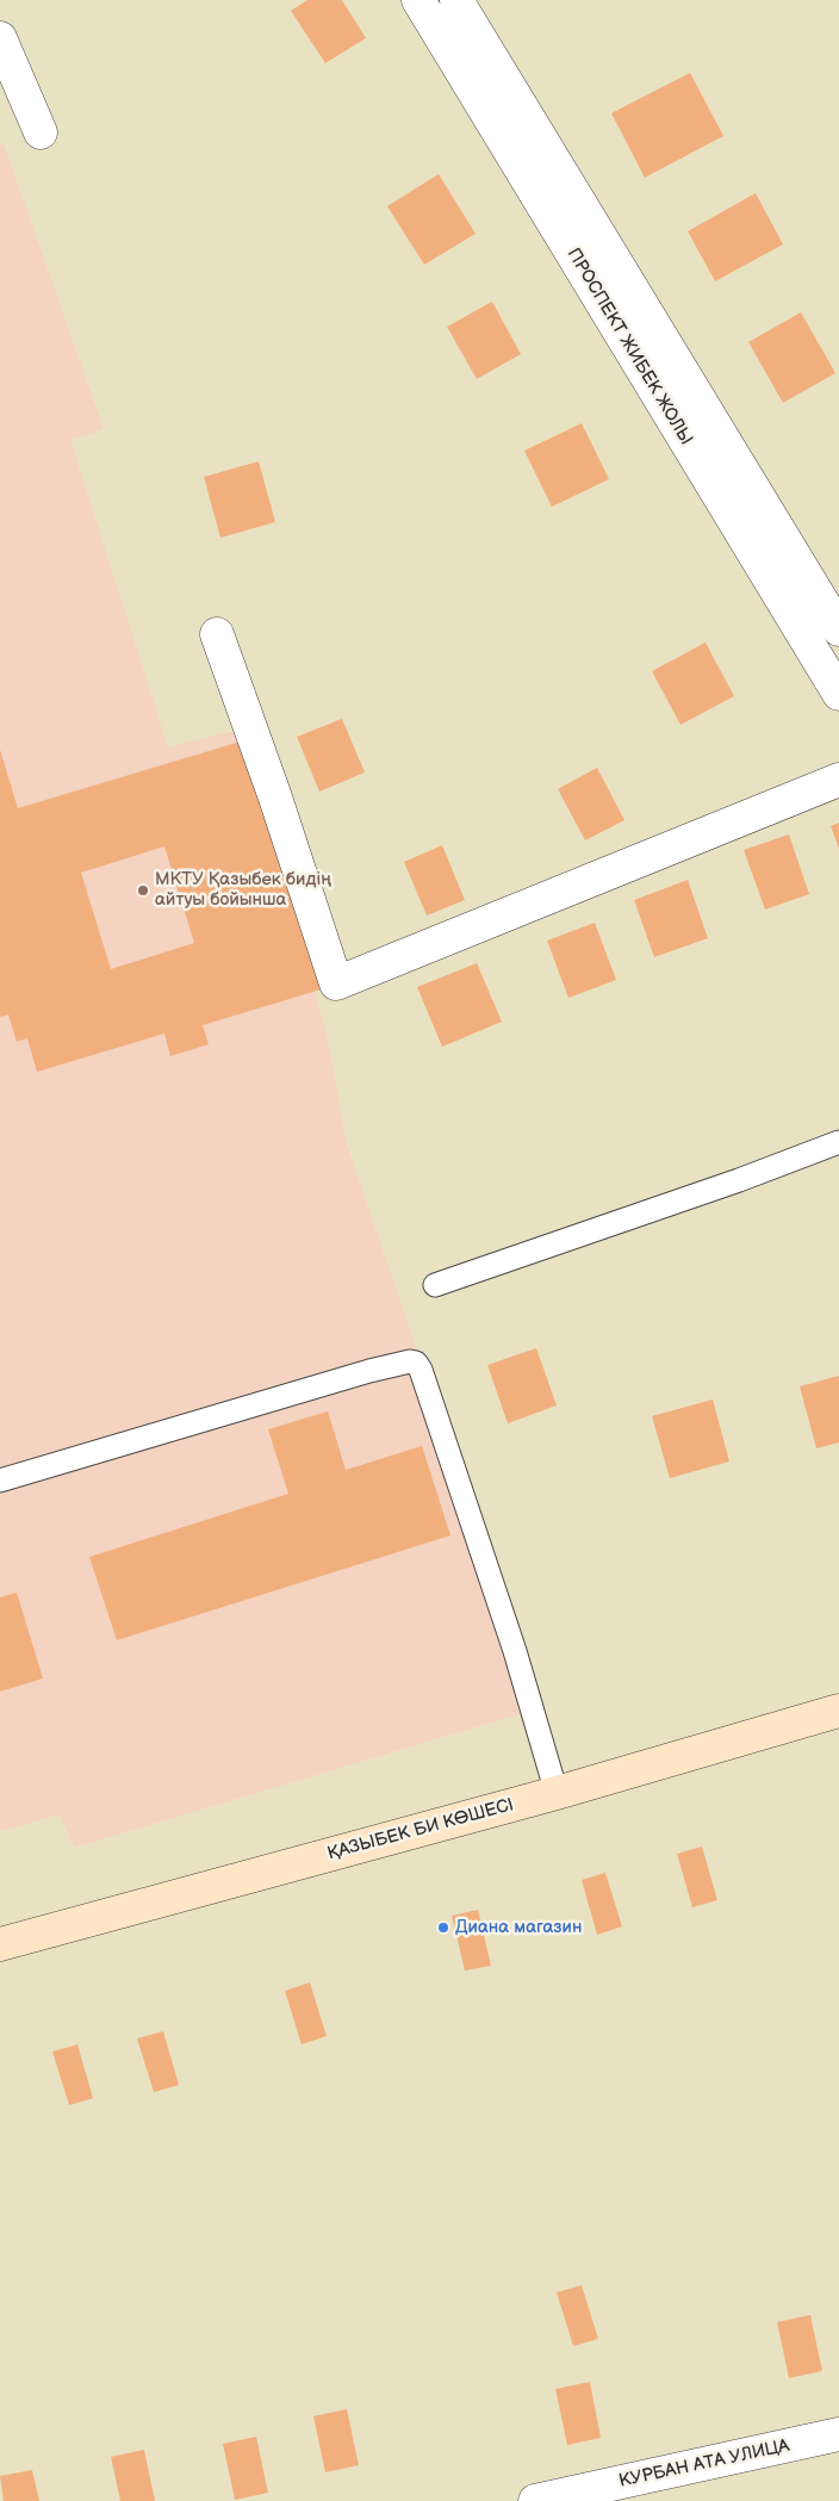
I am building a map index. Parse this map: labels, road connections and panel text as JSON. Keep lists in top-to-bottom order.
{
  "streets": {
    "main road": ["ҚАЗЫБЕК БИ КӨШЕСІ"],
    "street": ["ПРОСПЕКТ ЖИБЕК ЖОЛЫ", "КУРБАН АТА УЛИЦА"]
  },
  "places": ["МКТУ Қазыбек бидің айтуы бойынша", "Диана магазин"]
}
